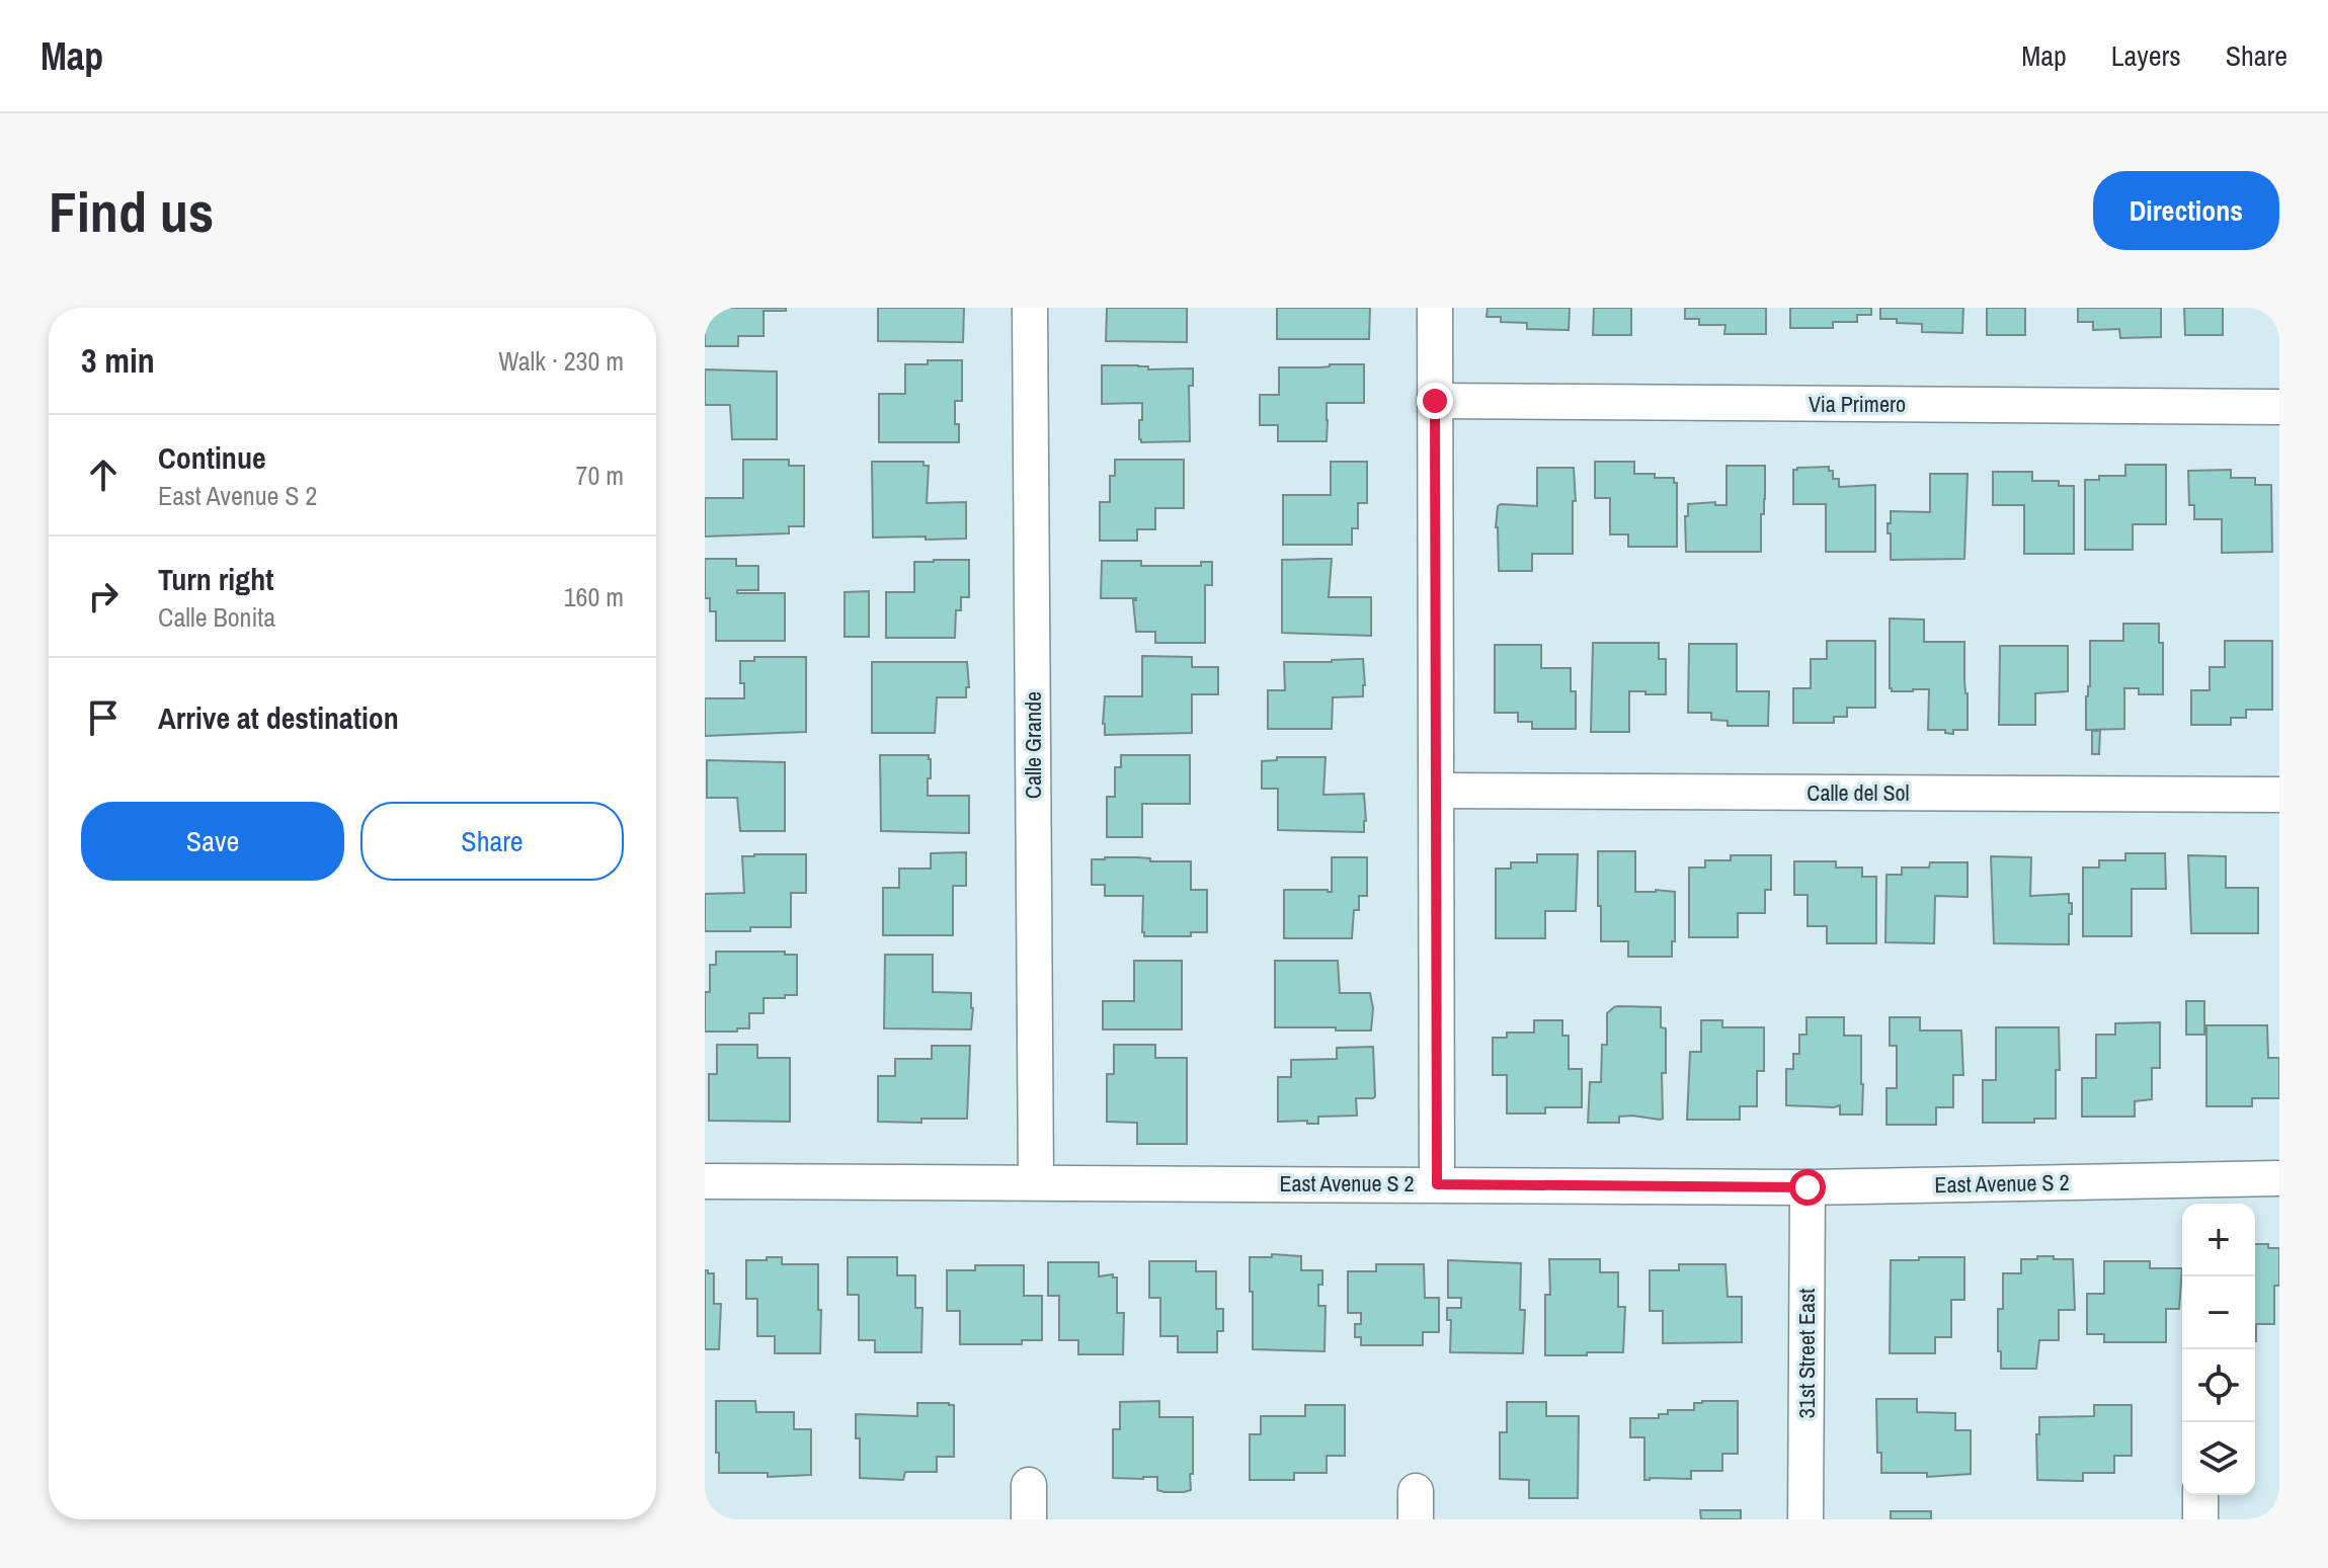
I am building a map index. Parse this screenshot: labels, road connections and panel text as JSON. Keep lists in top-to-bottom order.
{
  "streets": {
    "street": [
      "Via Primero",
      "Calle Grande",
      "Calle del Sol",
      "East Avenue S 2",
      "31st Street East"
    ]
  },
  "crossings": [
    ["Calle Grande", "East Avenue S 2"],
    ["East Avenue S 2", "31st Street East"]
  ],
  "page": {
    "header": "Map",
    "nav": ["Map", "Layers", "Share"],
    "buttons": [
      "Directions",
      ["Save", "Share"]
    ],
    "title": "Find us",
    "heading": ["3 min", "Walk · 230 m"],
    "list": [
      ["Continue", "East Avenue S 2", "70 m"],
      ["Turn right", "Calle Bonita", "160 m"],
      "Arrive at destination"
    ],
    "map_buttons": ["+", "−"]
  }
}
